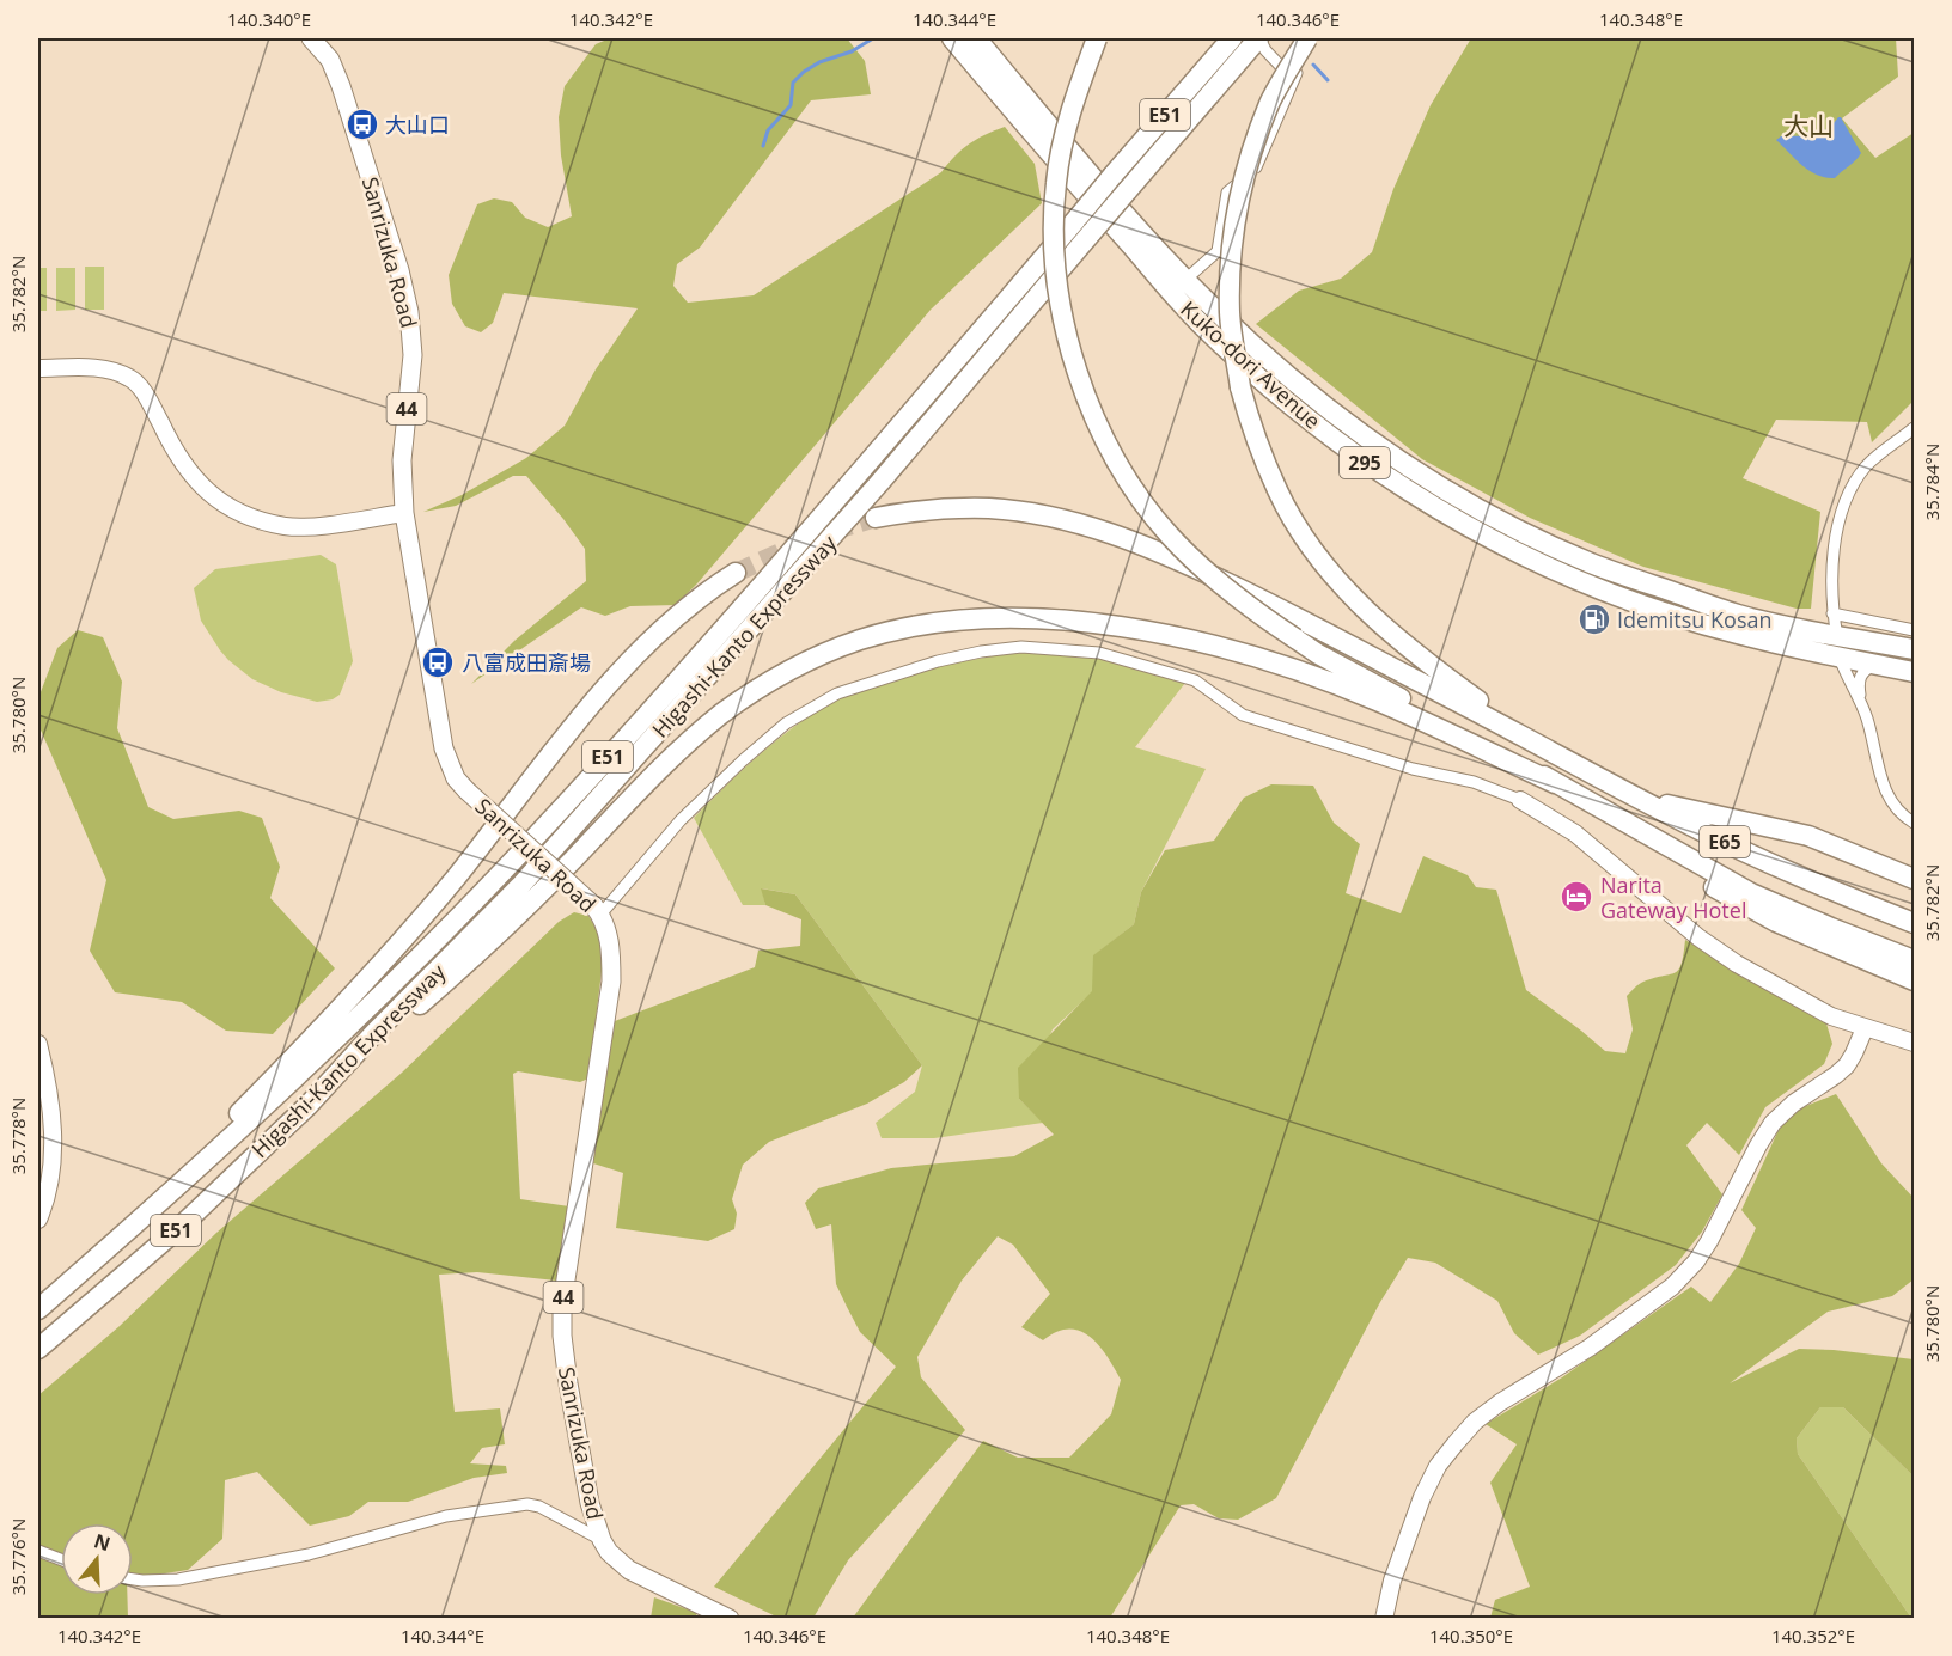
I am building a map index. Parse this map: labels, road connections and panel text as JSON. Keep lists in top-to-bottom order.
{
  "streets": {
    "highway": [
      "E51",
      "Kuko-dori Avenue",
      "295",
      "Higashi-Kanto Expressway",
      "E65"
    ],
    "main road": ["Sanrizuka Road", "44"]
  },
  "districts": ["大山"],
  "places": {
    "bus stop": ["大山口", "八富成田斎場"],
    "fuel station": ["Idemitsu Kosan"],
    "hotel": ["Narita Gateway Hotel"]
  },
  "north": "top",
  "coordinates": [
    "140.340°E",
    "140.342°E",
    "140.344°E",
    "140.346°E",
    "140.348°E",
    "35.782°N",
    "35.784°N",
    "35.780°N",
    "35.778°N",
    "35.776°N",
    "140.350°E",
    "140.352°E"
  ]
}
